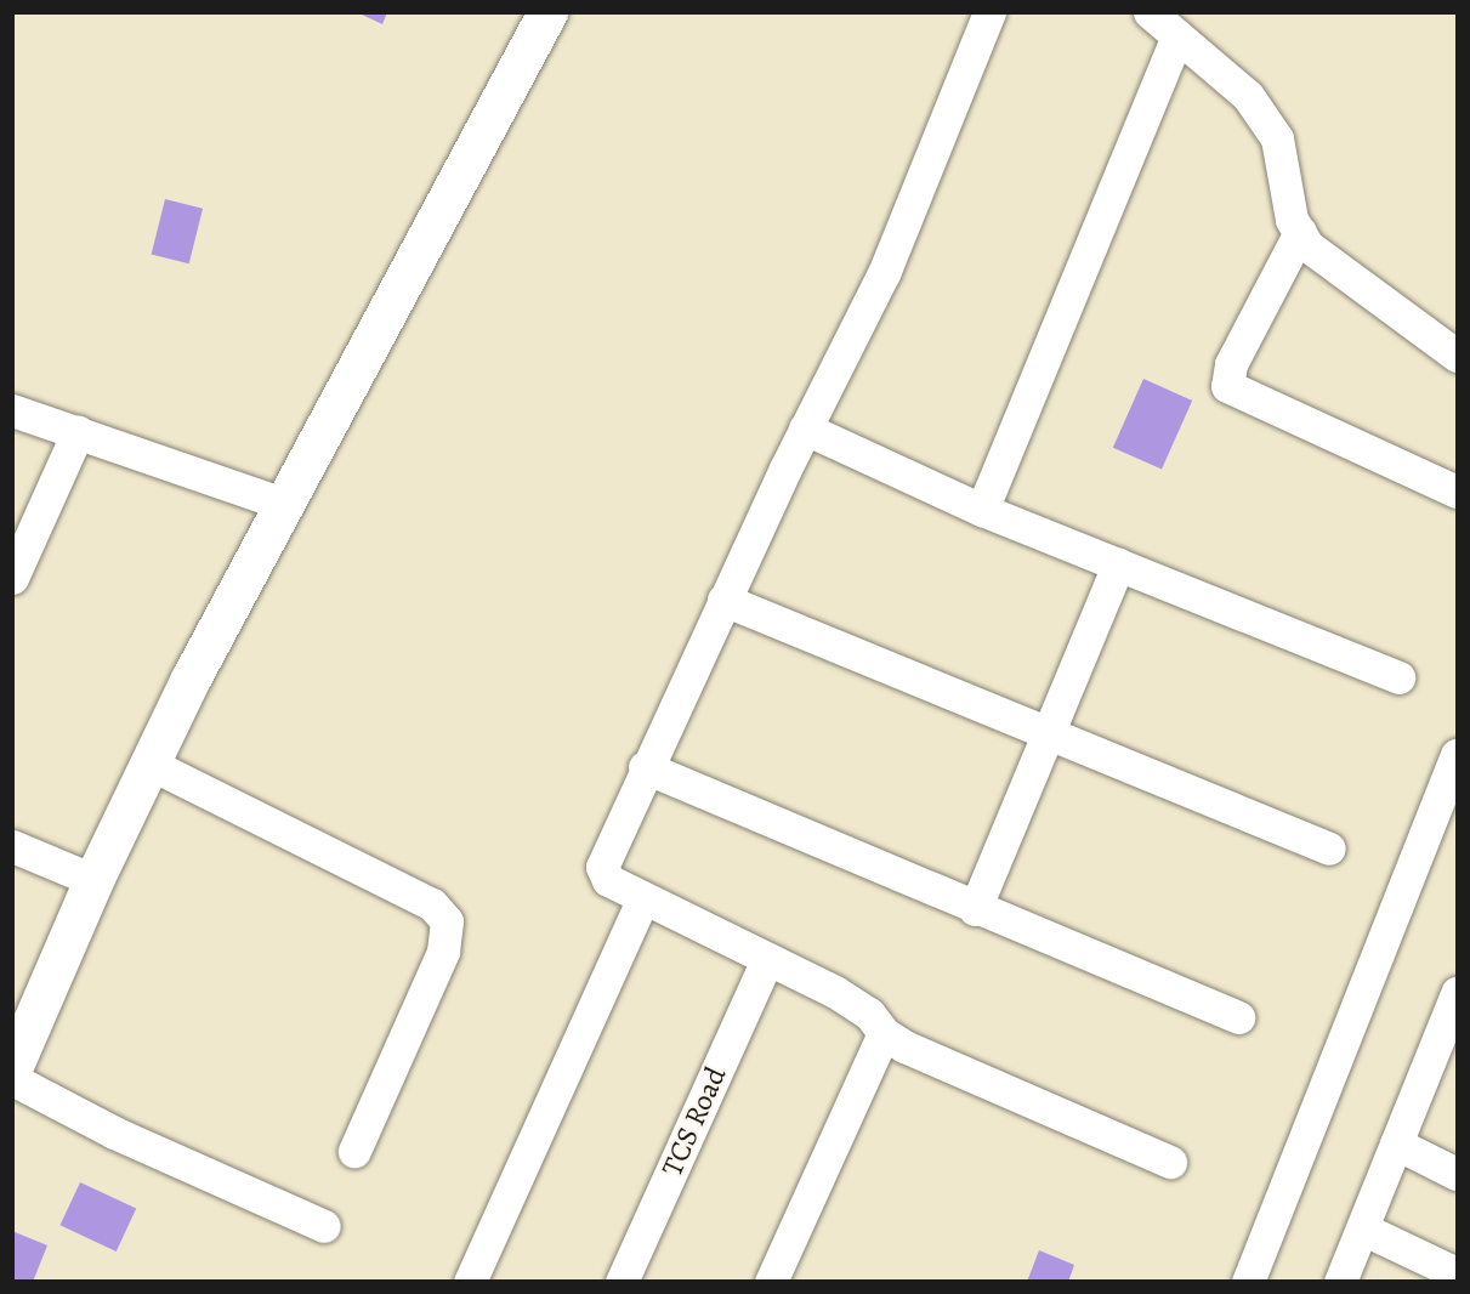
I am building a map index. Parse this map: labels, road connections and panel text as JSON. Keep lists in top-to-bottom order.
{
  "streets": {
    "street": ["TCS Road"]
  }
}
